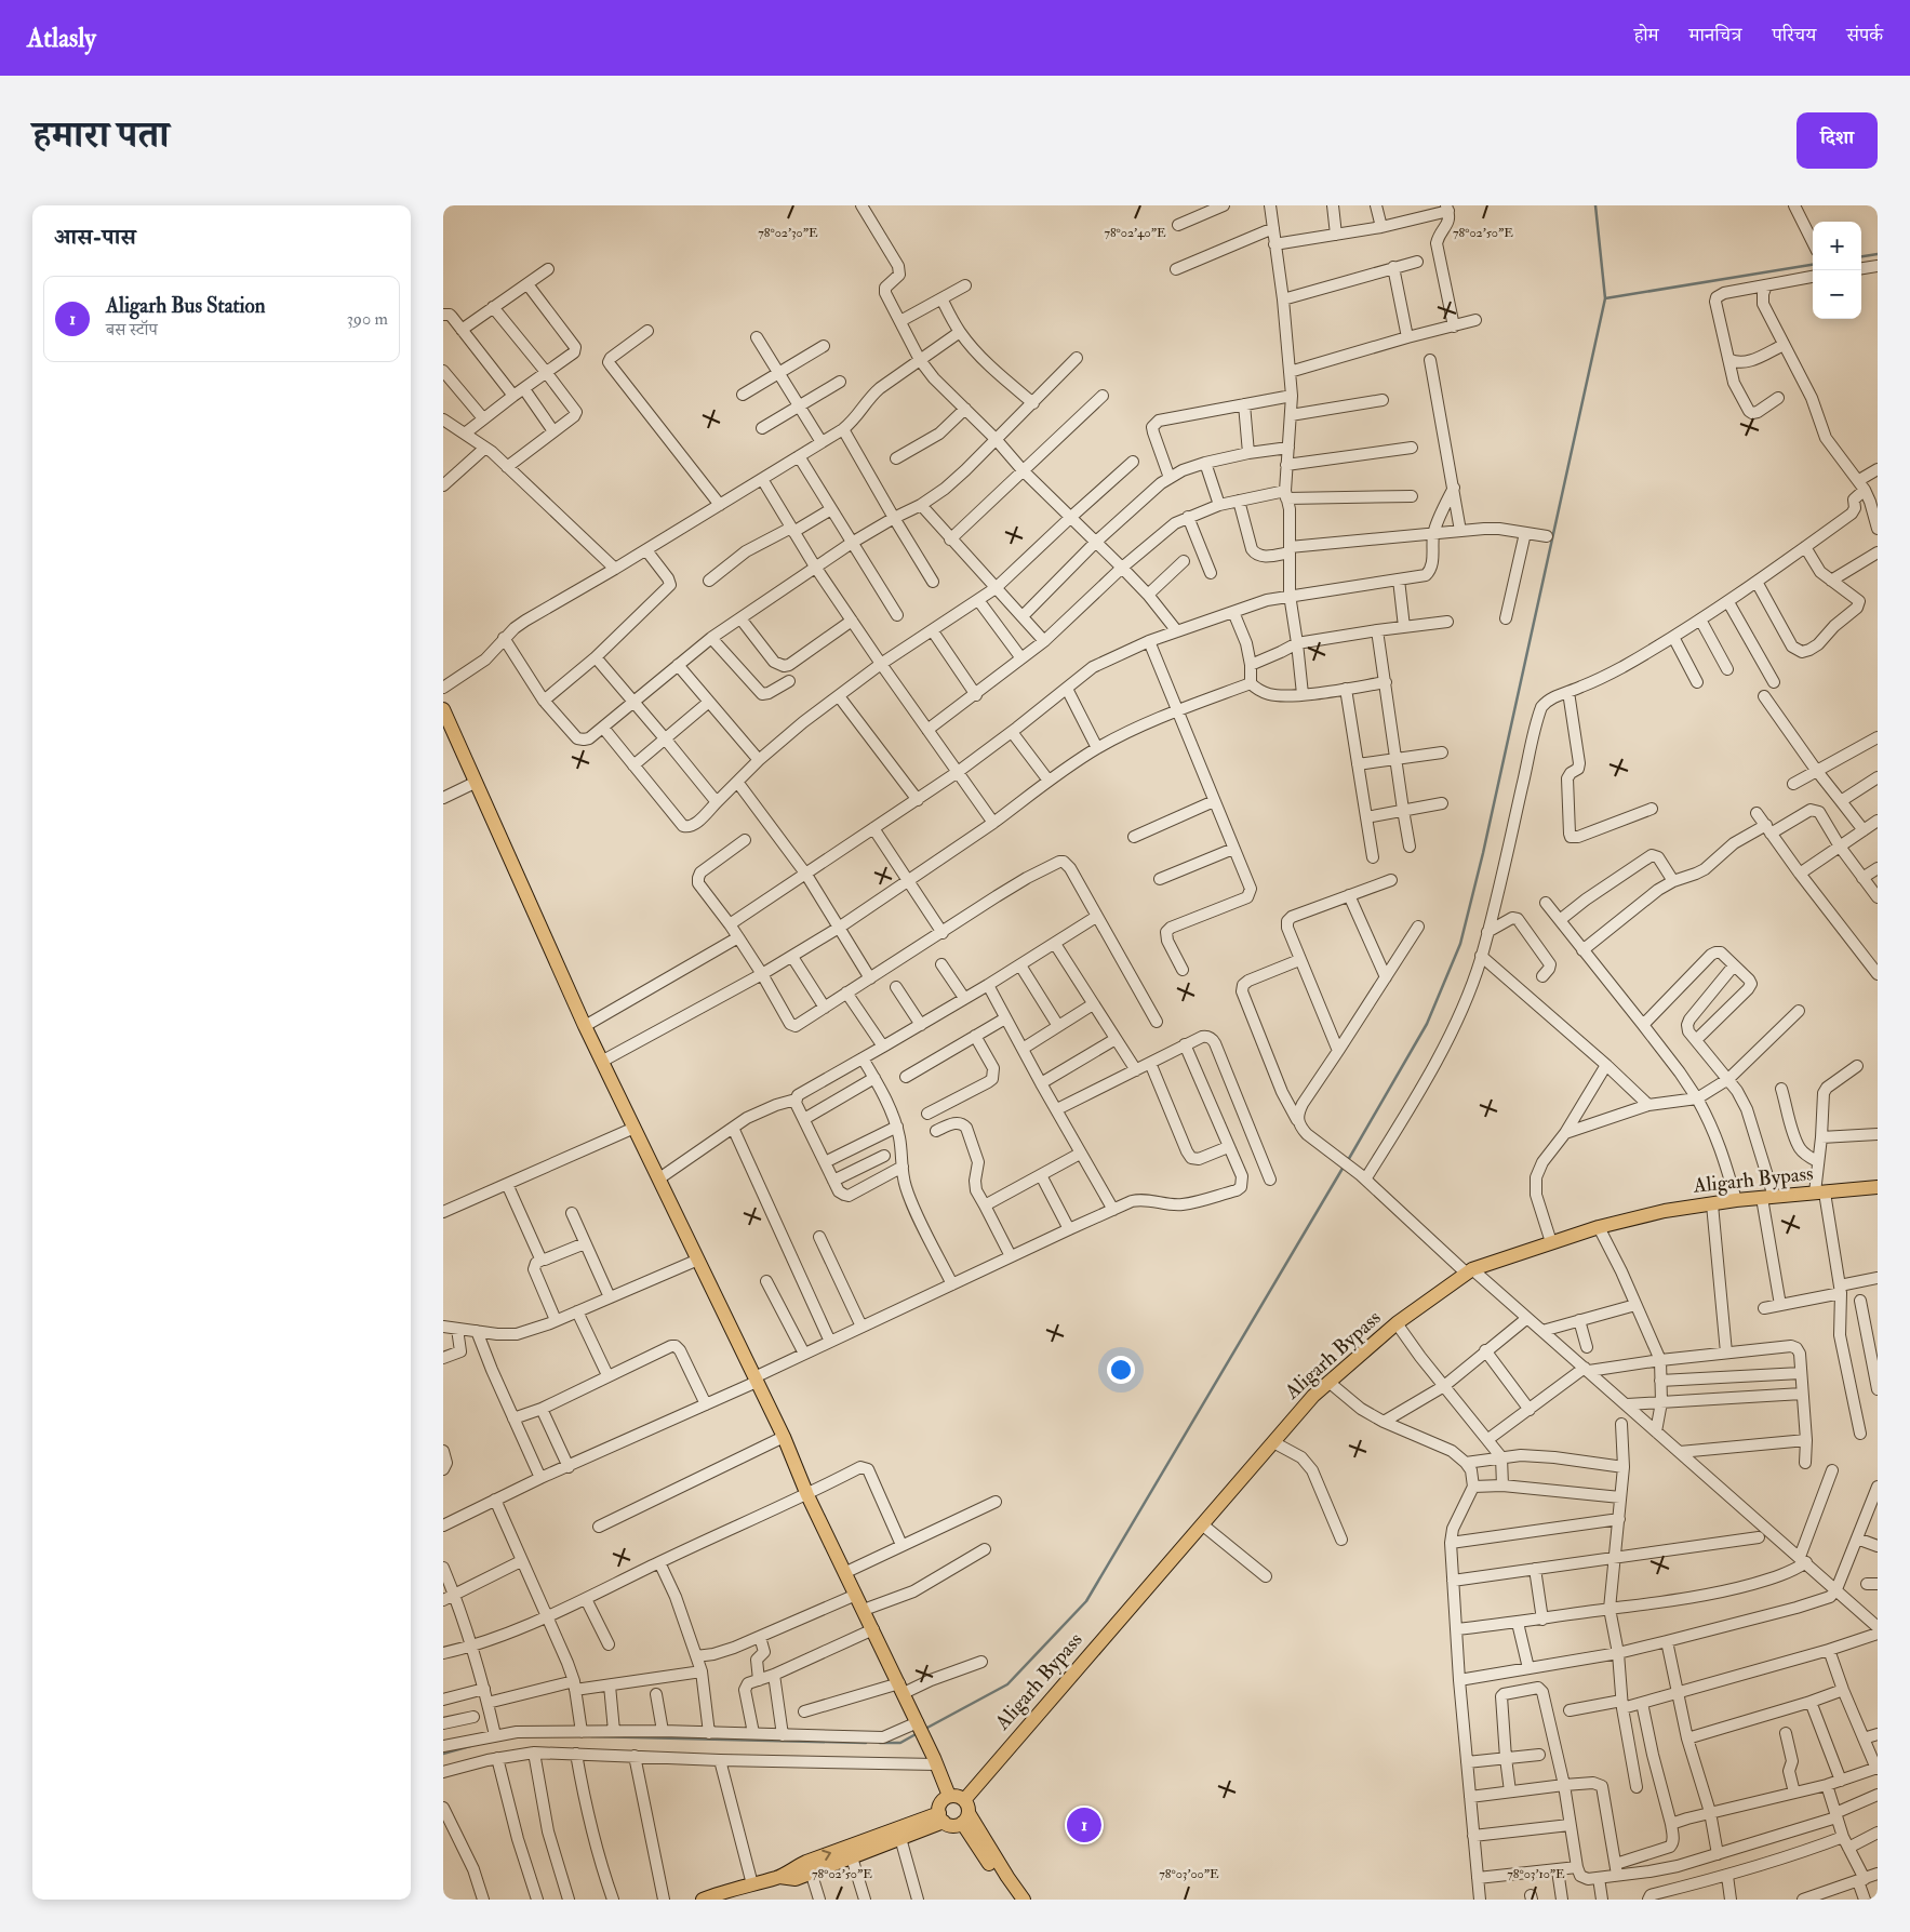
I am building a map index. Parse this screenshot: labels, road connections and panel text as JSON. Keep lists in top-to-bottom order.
{
  "streets": {
    "main road": ["Aligarh Bypass"]
  },
  "page": {
    "header": "Atlasly",
    "nav": [
      "होम",
      "मानचित्र",
      "परिचय",
      "संपर्क"
    ],
    "title": "हमारा पता",
    "buttons": "दिशा",
    "heading": "आस-पास",
    "map_buttons": ["+", "−"],
    "list": [
      {
        "mark": "1",
        "name": "Aligarh Bus Station",
        "note": "बस स्टॉप",
        "value": "390 m"
      }
    ],
    "pins": "1"
  },
  "coordinates": [
    "78°02'30\"E",
    "78°02'40\"E",
    "78°02'50\"E",
    "78°03'00\"E",
    "78°03'10\"E"
  ]
}
